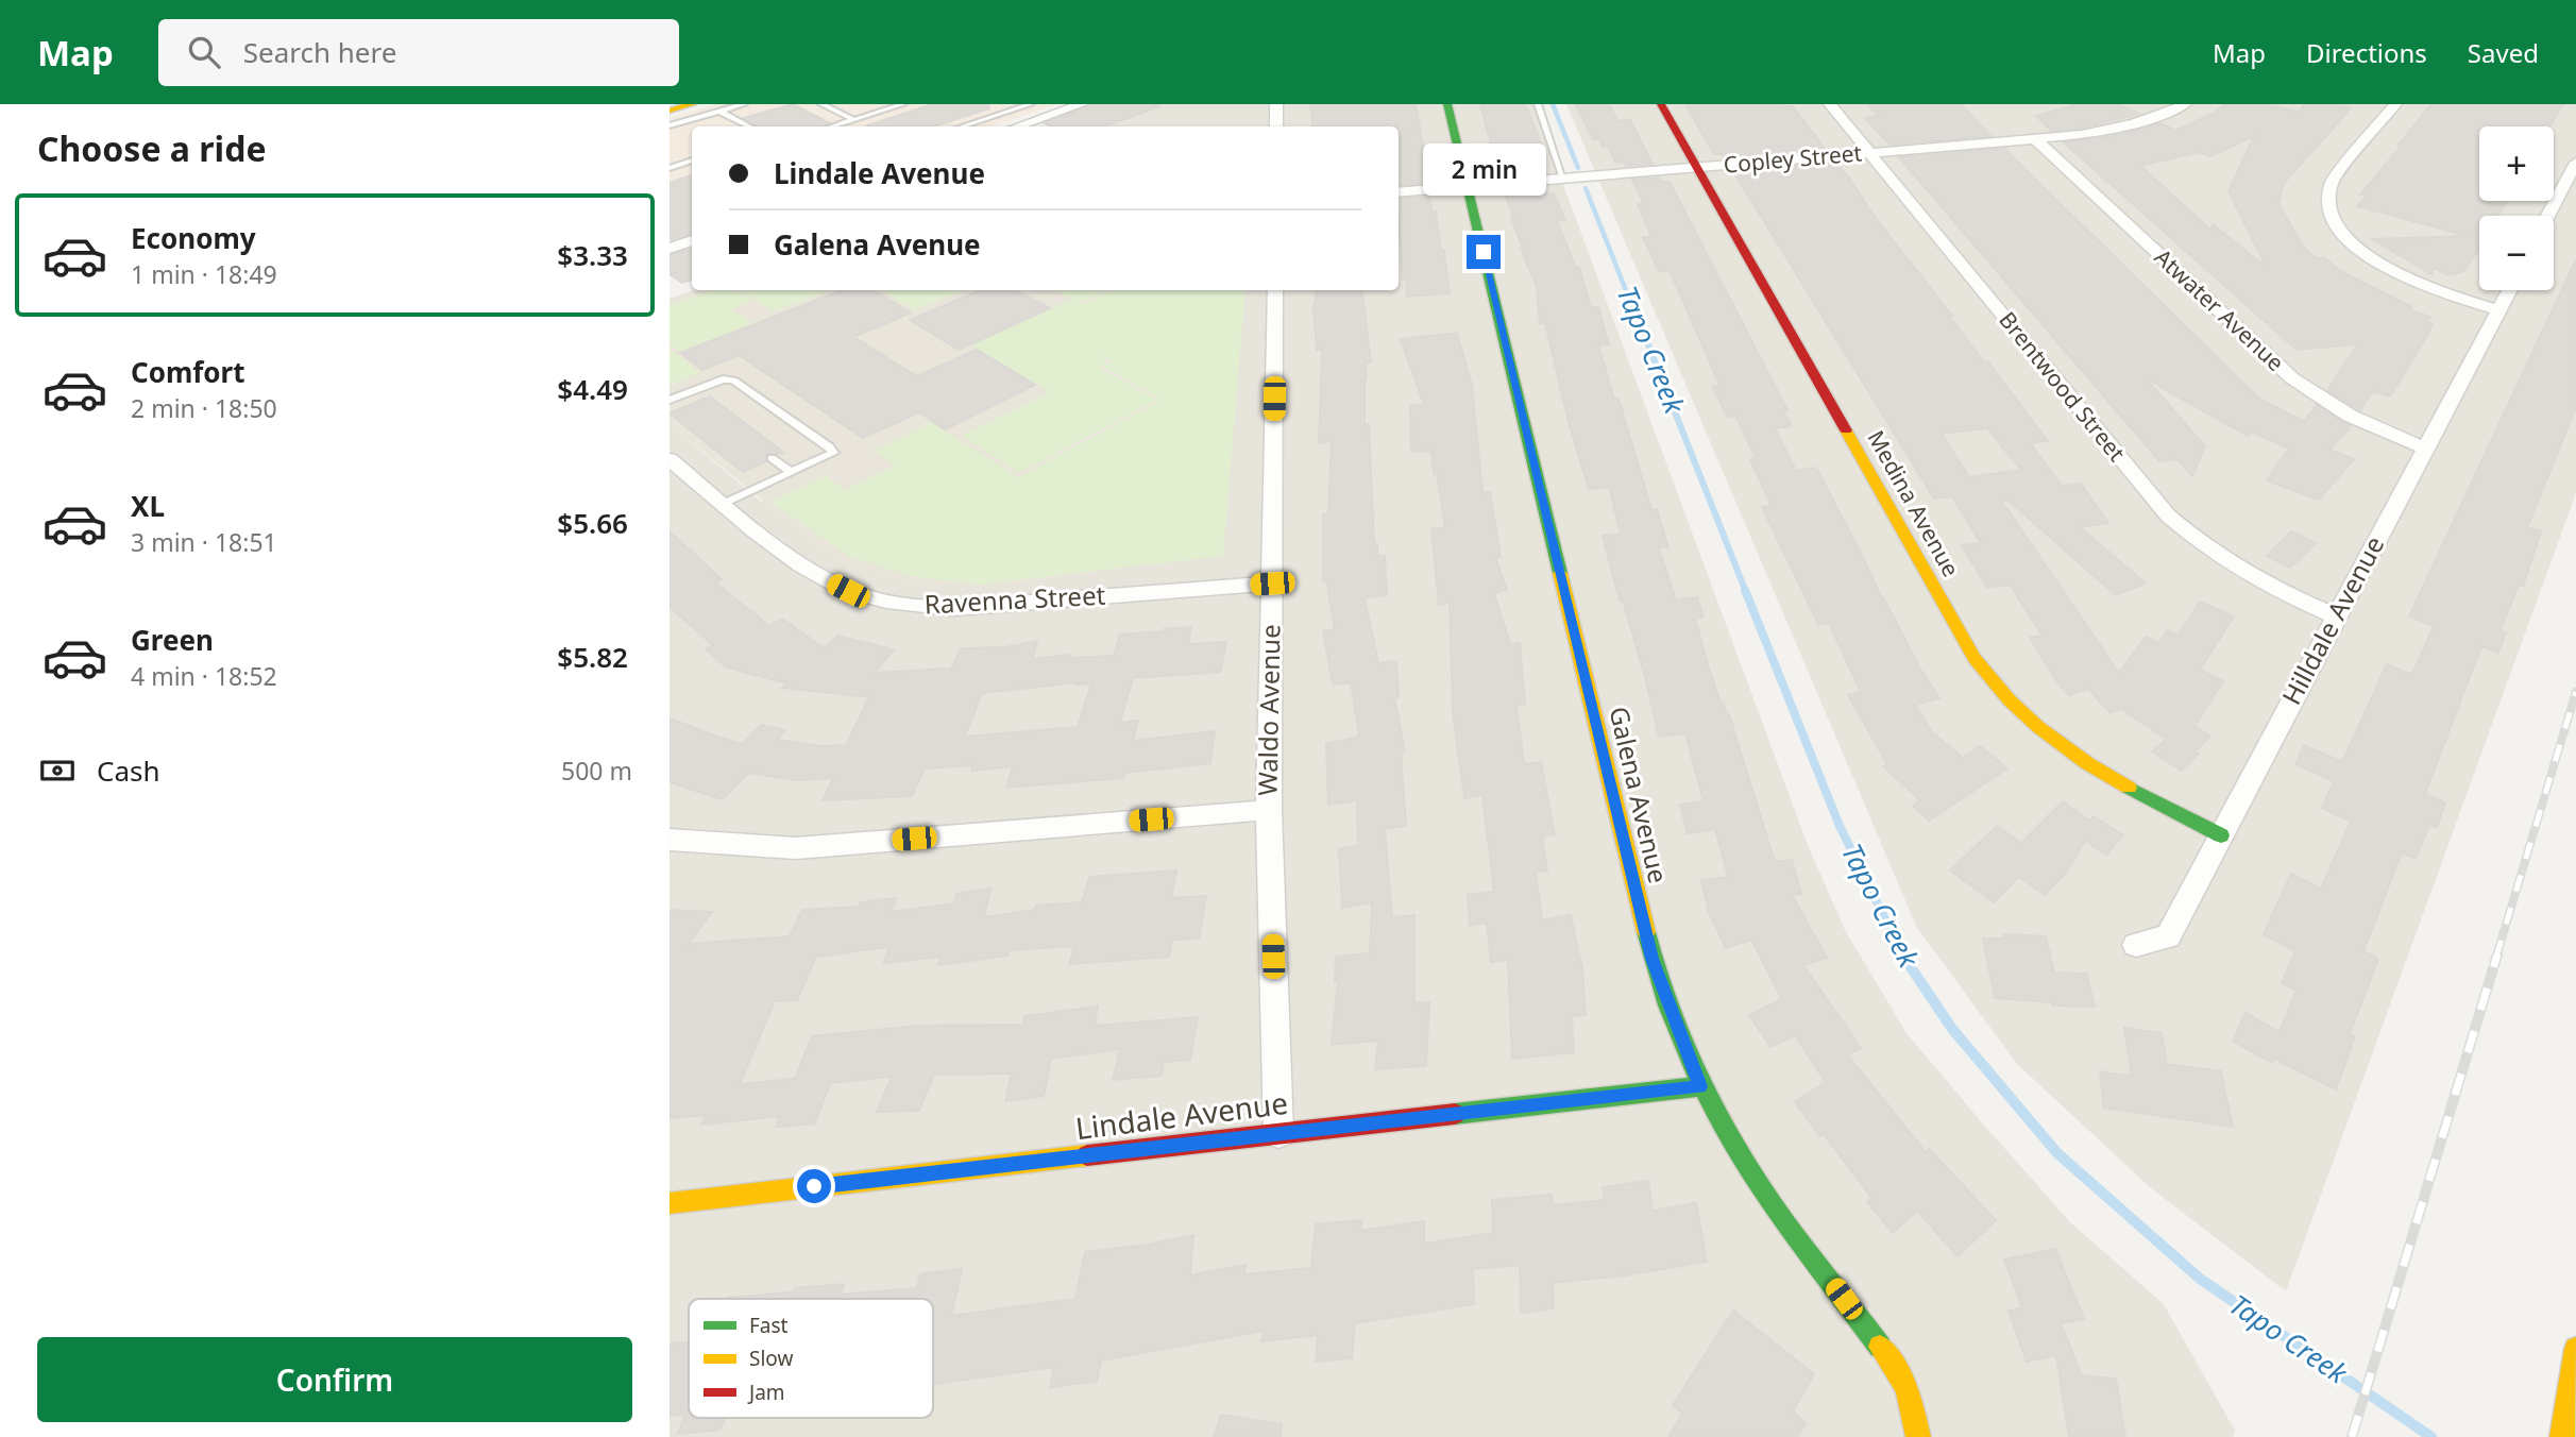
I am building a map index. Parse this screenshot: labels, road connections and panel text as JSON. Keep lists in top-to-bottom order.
{
  "streets": {
    "street": [
      "Copley Street",
      "Atwater Avenue",
      "Brentwood Street",
      "Medina Avenue",
      "Ravenna Street",
      "Hilldale Avenue",
      "Waldo Avenue",
      "Galena Avenue",
      "Lindale Avenue"
    ]
  },
  "crossings": [
    ["Copley Street", "Atwater Avenue"],
    ["Copley Street", "Brentwood Street"],
    ["Copley Street", "Medina Avenue"],
    ["Copley Street", "Galena Avenue"],
    ["Atwater Avenue", "Hilldale Avenue"],
    ["Brentwood Street", "Hilldale Avenue"],
    ["Medina Avenue", "Hilldale Avenue"],
    ["Ravenna Street", "Waldo Avenue"],
    ["Waldo Avenue", "Lindale Avenue"],
    ["Galena Avenue", "Lindale Avenue"]
  ],
  "water": ["Tapo Creek"],
  "legend": ["Fast", "Slow", "Jam"],
  "page": {
    "header": "Map",
    "search": "Search here",
    "nav": ["Map", "Directions", "Saved"],
    "heading": "Choose a ride",
    "map_buttons": ["+", "−"],
    "banner": ["Lindale Avenue", "Galena Avenue"],
    "bubble": "2 min",
    "list": [
      {
        "name": "Economy",
        "note": "1 min · 18:49",
        "value": "$3.33"
      },
      {
        "name": "Comfort",
        "note": "2 min · 18:50",
        "value": "$4.49"
      },
      {
        "name": "XL",
        "note": "3 min · 18:51",
        "value": "$5.66"
      },
      {
        "name": "Green",
        "note": "4 min · 18:52",
        "value": "$5.82"
      }
    ],
    "pay": ["Cash", "500 m"],
    "buttons": "Confirm"
  }
}
